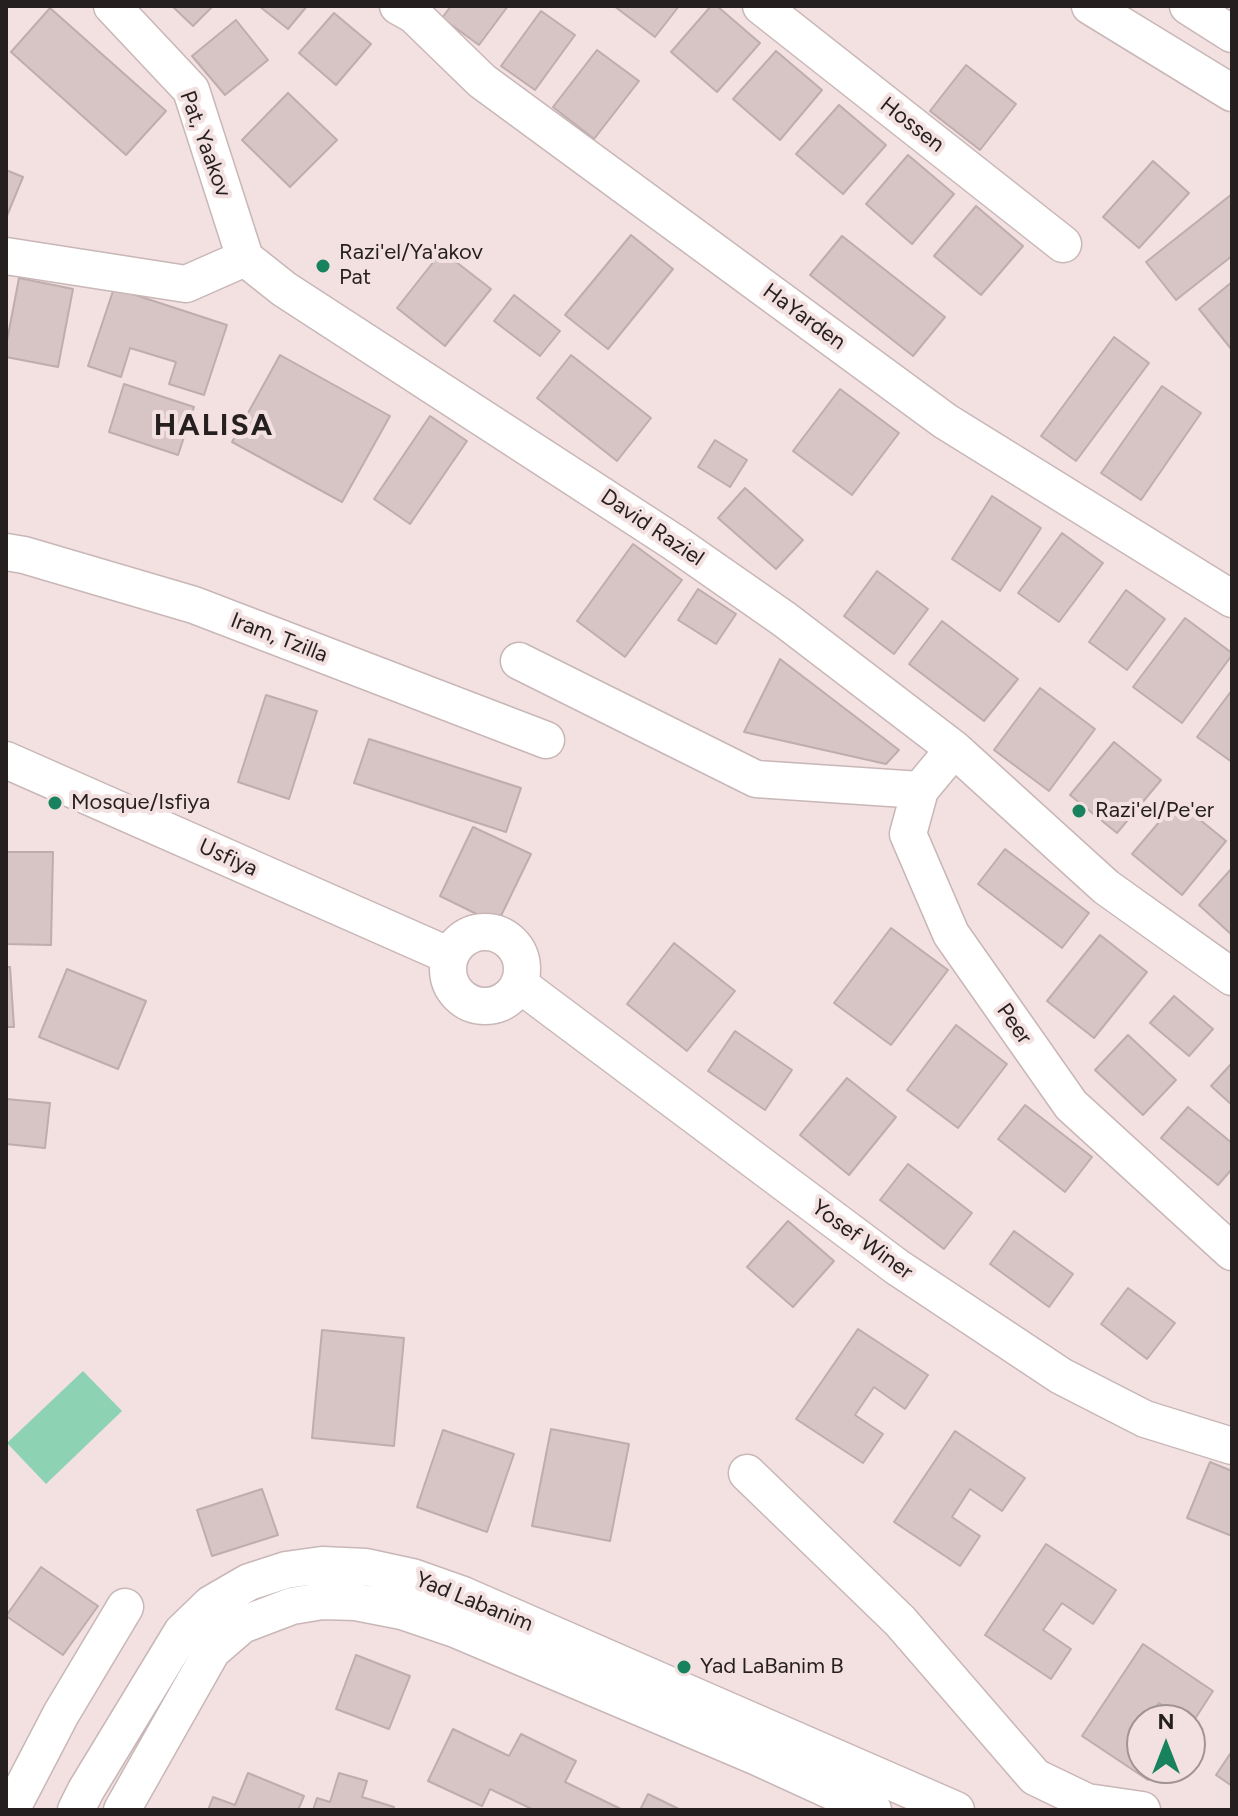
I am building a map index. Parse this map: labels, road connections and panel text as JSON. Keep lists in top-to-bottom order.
{
  "streets": {
    "street": [
      "Hossen",
      "Pat, Yaakov",
      "HaYarden",
      "David Raziel",
      "Iram, Tzilla",
      "Usfiya",
      "Peer",
      "Yosef Winer",
      "Yad Labanim"
    ]
  },
  "crossings": [
    ["Pat, Yaakov", "David Raziel"],
    ["David Raziel", "Peer"],
    ["Usfiya", "Yosef Winer"]
  ],
  "districts": ["HALISA"],
  "places": [
    "Razi'el/Ya'akov Pat",
    "Mosque/Isfiya",
    "Razi'el/Pe'er",
    "Yad LaBanim B"
  ],
  "north": "top"
}
